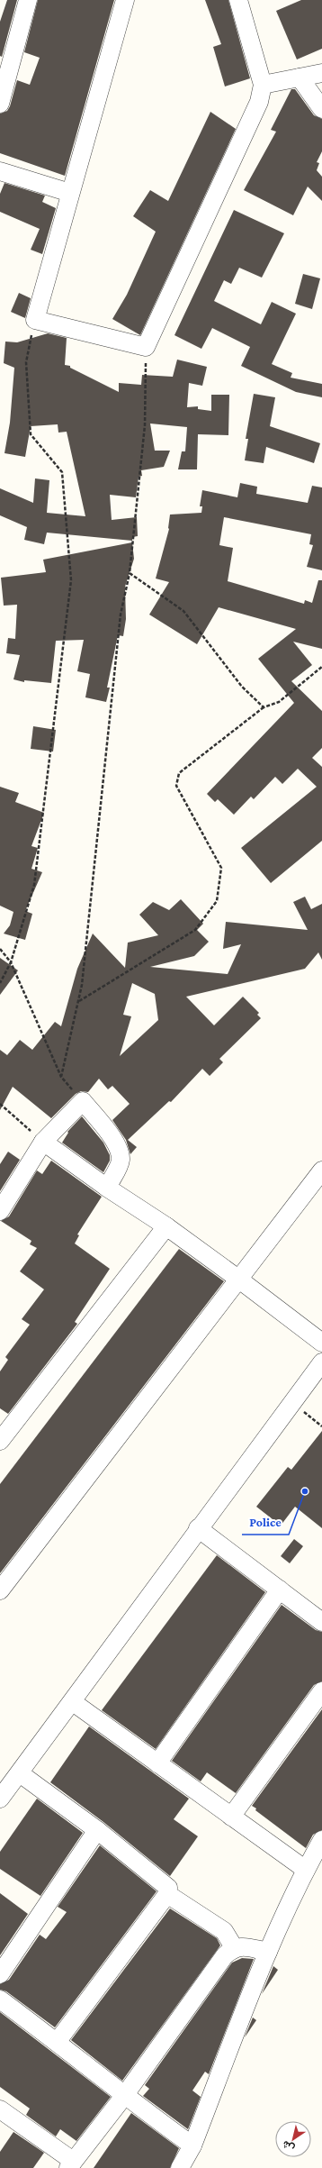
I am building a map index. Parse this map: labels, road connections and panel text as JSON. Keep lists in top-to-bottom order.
{
  "places": ["Police"],
  "north": "bottom left"
}
